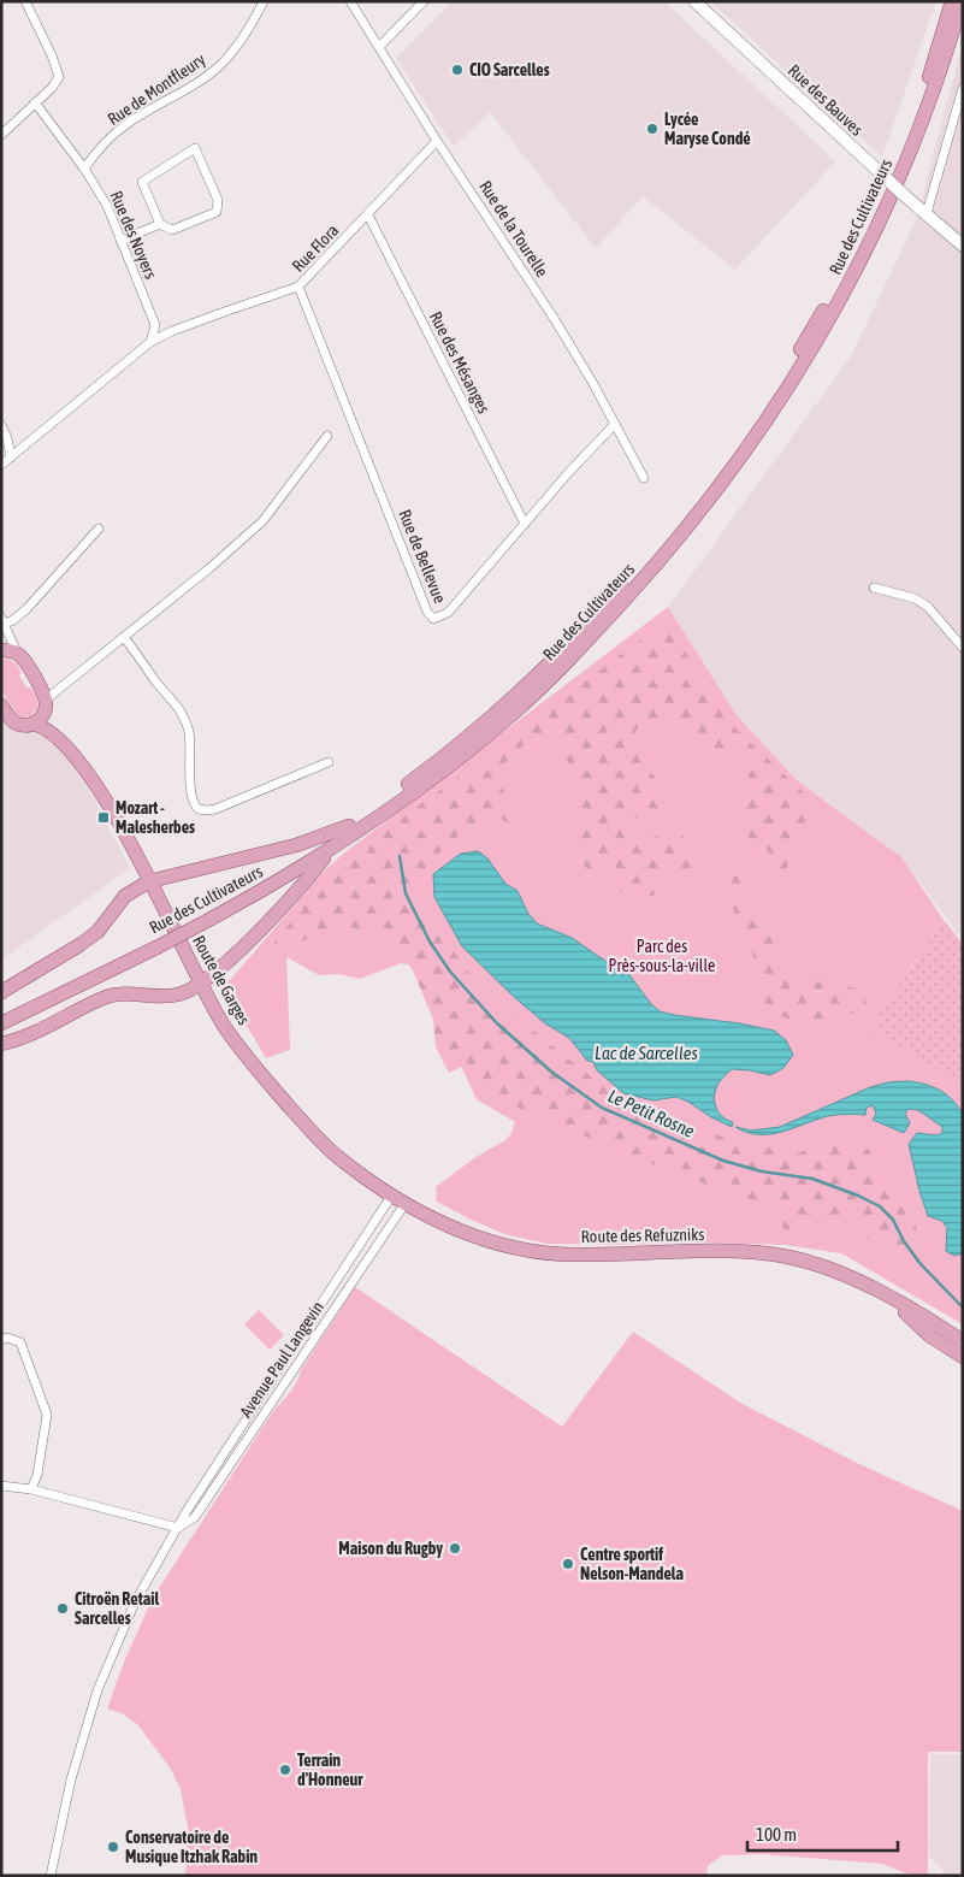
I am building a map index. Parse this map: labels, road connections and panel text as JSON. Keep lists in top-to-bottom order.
{
  "streets": {
    "main road": ["Rue des Cultivateurs", "Route de Garges", "Route des Refuzniks"],
    "street": [
      "Rue de Montfleury",
      "Rue des Bauves",
      "Rue de la Tourelle",
      "Rue des Noyers",
      "Rue Flora",
      "Rue des Mésanges",
      "Rue de Bellevue",
      "Avenue Paul Langevin"
    ]
  },
  "crossings": [
    ["Rue de Montfleury", "Rue des Noyers"],
    ["Rue de la Tourelle", "Rue Flora"],
    ["Rue de la Tourelle", "Rue de Bellevue"],
    ["Rue des Noyers", "Rue Flora"],
    ["Rue Flora", "Rue des Mésanges"],
    ["Rue Flora", "Rue de Bellevue"],
    ["Rue des Mésanges", "Rue de Bellevue"],
    ["Route de Garges", "Route des Refuzniks"],
    ["Route de Garges", "Avenue Paul Langevin"],
    ["Route des Refuzniks", "Avenue Paul Langevin"]
  ],
  "water": ["Lac de Sarcelles", "Le Petit Rosne"],
  "parks": ["Parc des Près-sous-la-ville"],
  "places": {
    "other": [
      "CIO Sarcelles",
      "Lycée Maryse Condé",
      "Maison du Rugby",
      "Centre sportif Nelson-Mandela",
      "Citroën Retail Sarcelles",
      "Terrain d'Honneur",
      "Conservatoire de Musique Itzhak Rabin"
    ],
    "transit": ["Mozart - Malesherbes"]
  },
  "scale_bar": "100 m"
}
